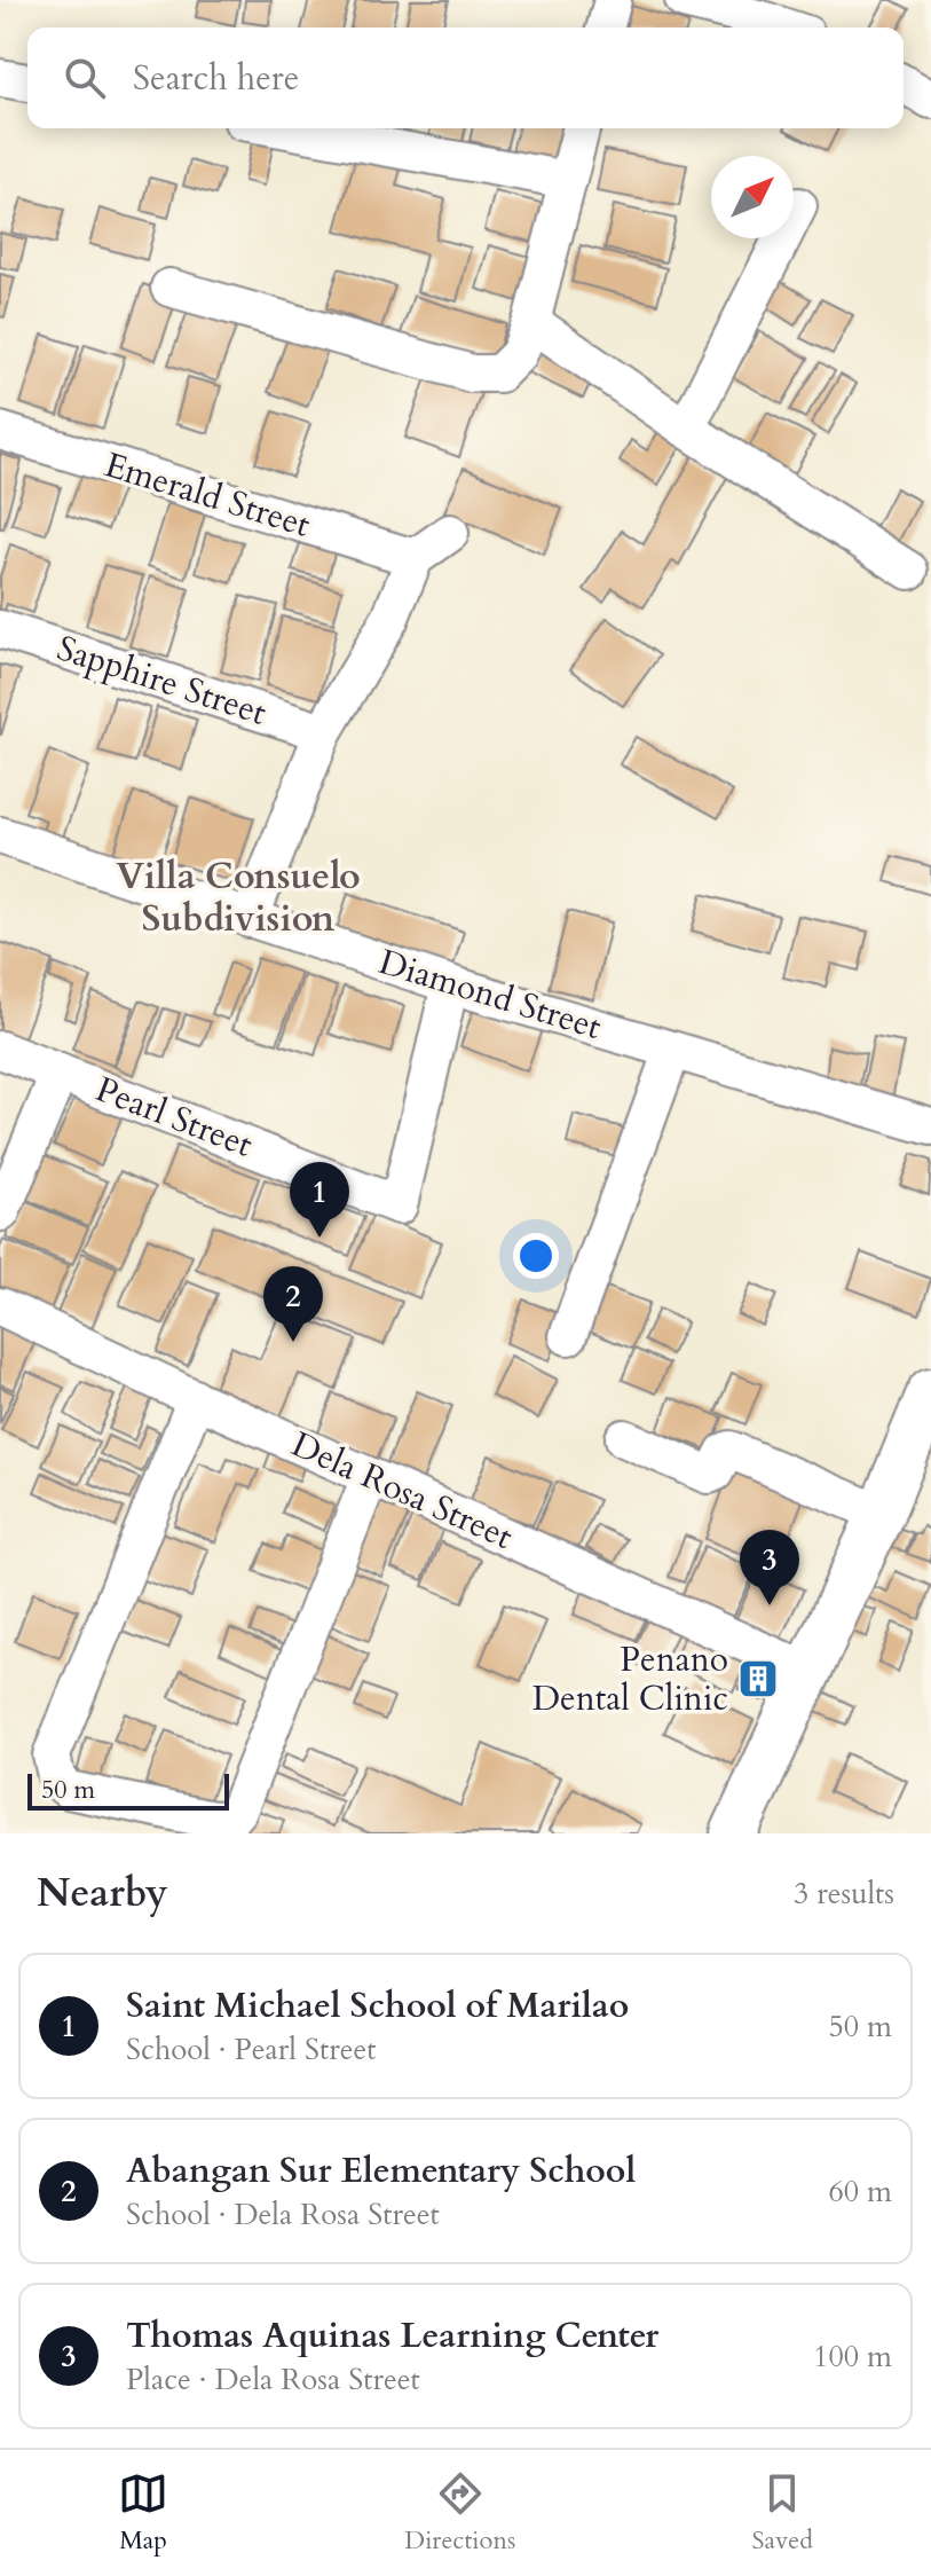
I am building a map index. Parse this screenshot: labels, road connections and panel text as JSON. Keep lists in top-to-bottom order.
{
  "streets": {
    "street": [
      "Emerald Street",
      "Sapphire Street",
      "Diamond Street",
      "Pearl Street",
      "Dela Rosa Street"
    ]
  },
  "crossings": [
    ["Diamond Street", "Pearl Street"]
  ],
  "districts": ["Villa Consuelo Subdivision"],
  "places": {
    "building": ["Penano Dental Clinic"]
  },
  "scale_bar": "50 m",
  "north": "top right",
  "page": {
    "search": "Search here",
    "pins": ["1", "2", "3"],
    "scale": "50 m",
    "heading": ["Nearby", "3 results"],
    "list": [
      {
        "mark": "1",
        "name": "Saint Michael School of Marilao",
        "note": "School · Pearl Street",
        "value": "50 m"
      },
      {
        "mark": "2",
        "name": "Abangan Sur Elementary School",
        "note": "School · Dela Rosa Street",
        "value": "60 m"
      },
      {
        "mark": "3",
        "name": "Thomas Aquinas Learning Center",
        "note": "Place · Dela Rosa Street",
        "value": "100 m"
      }
    ],
    "nav": ["Map", "Directions", "Saved"]
  }
}
